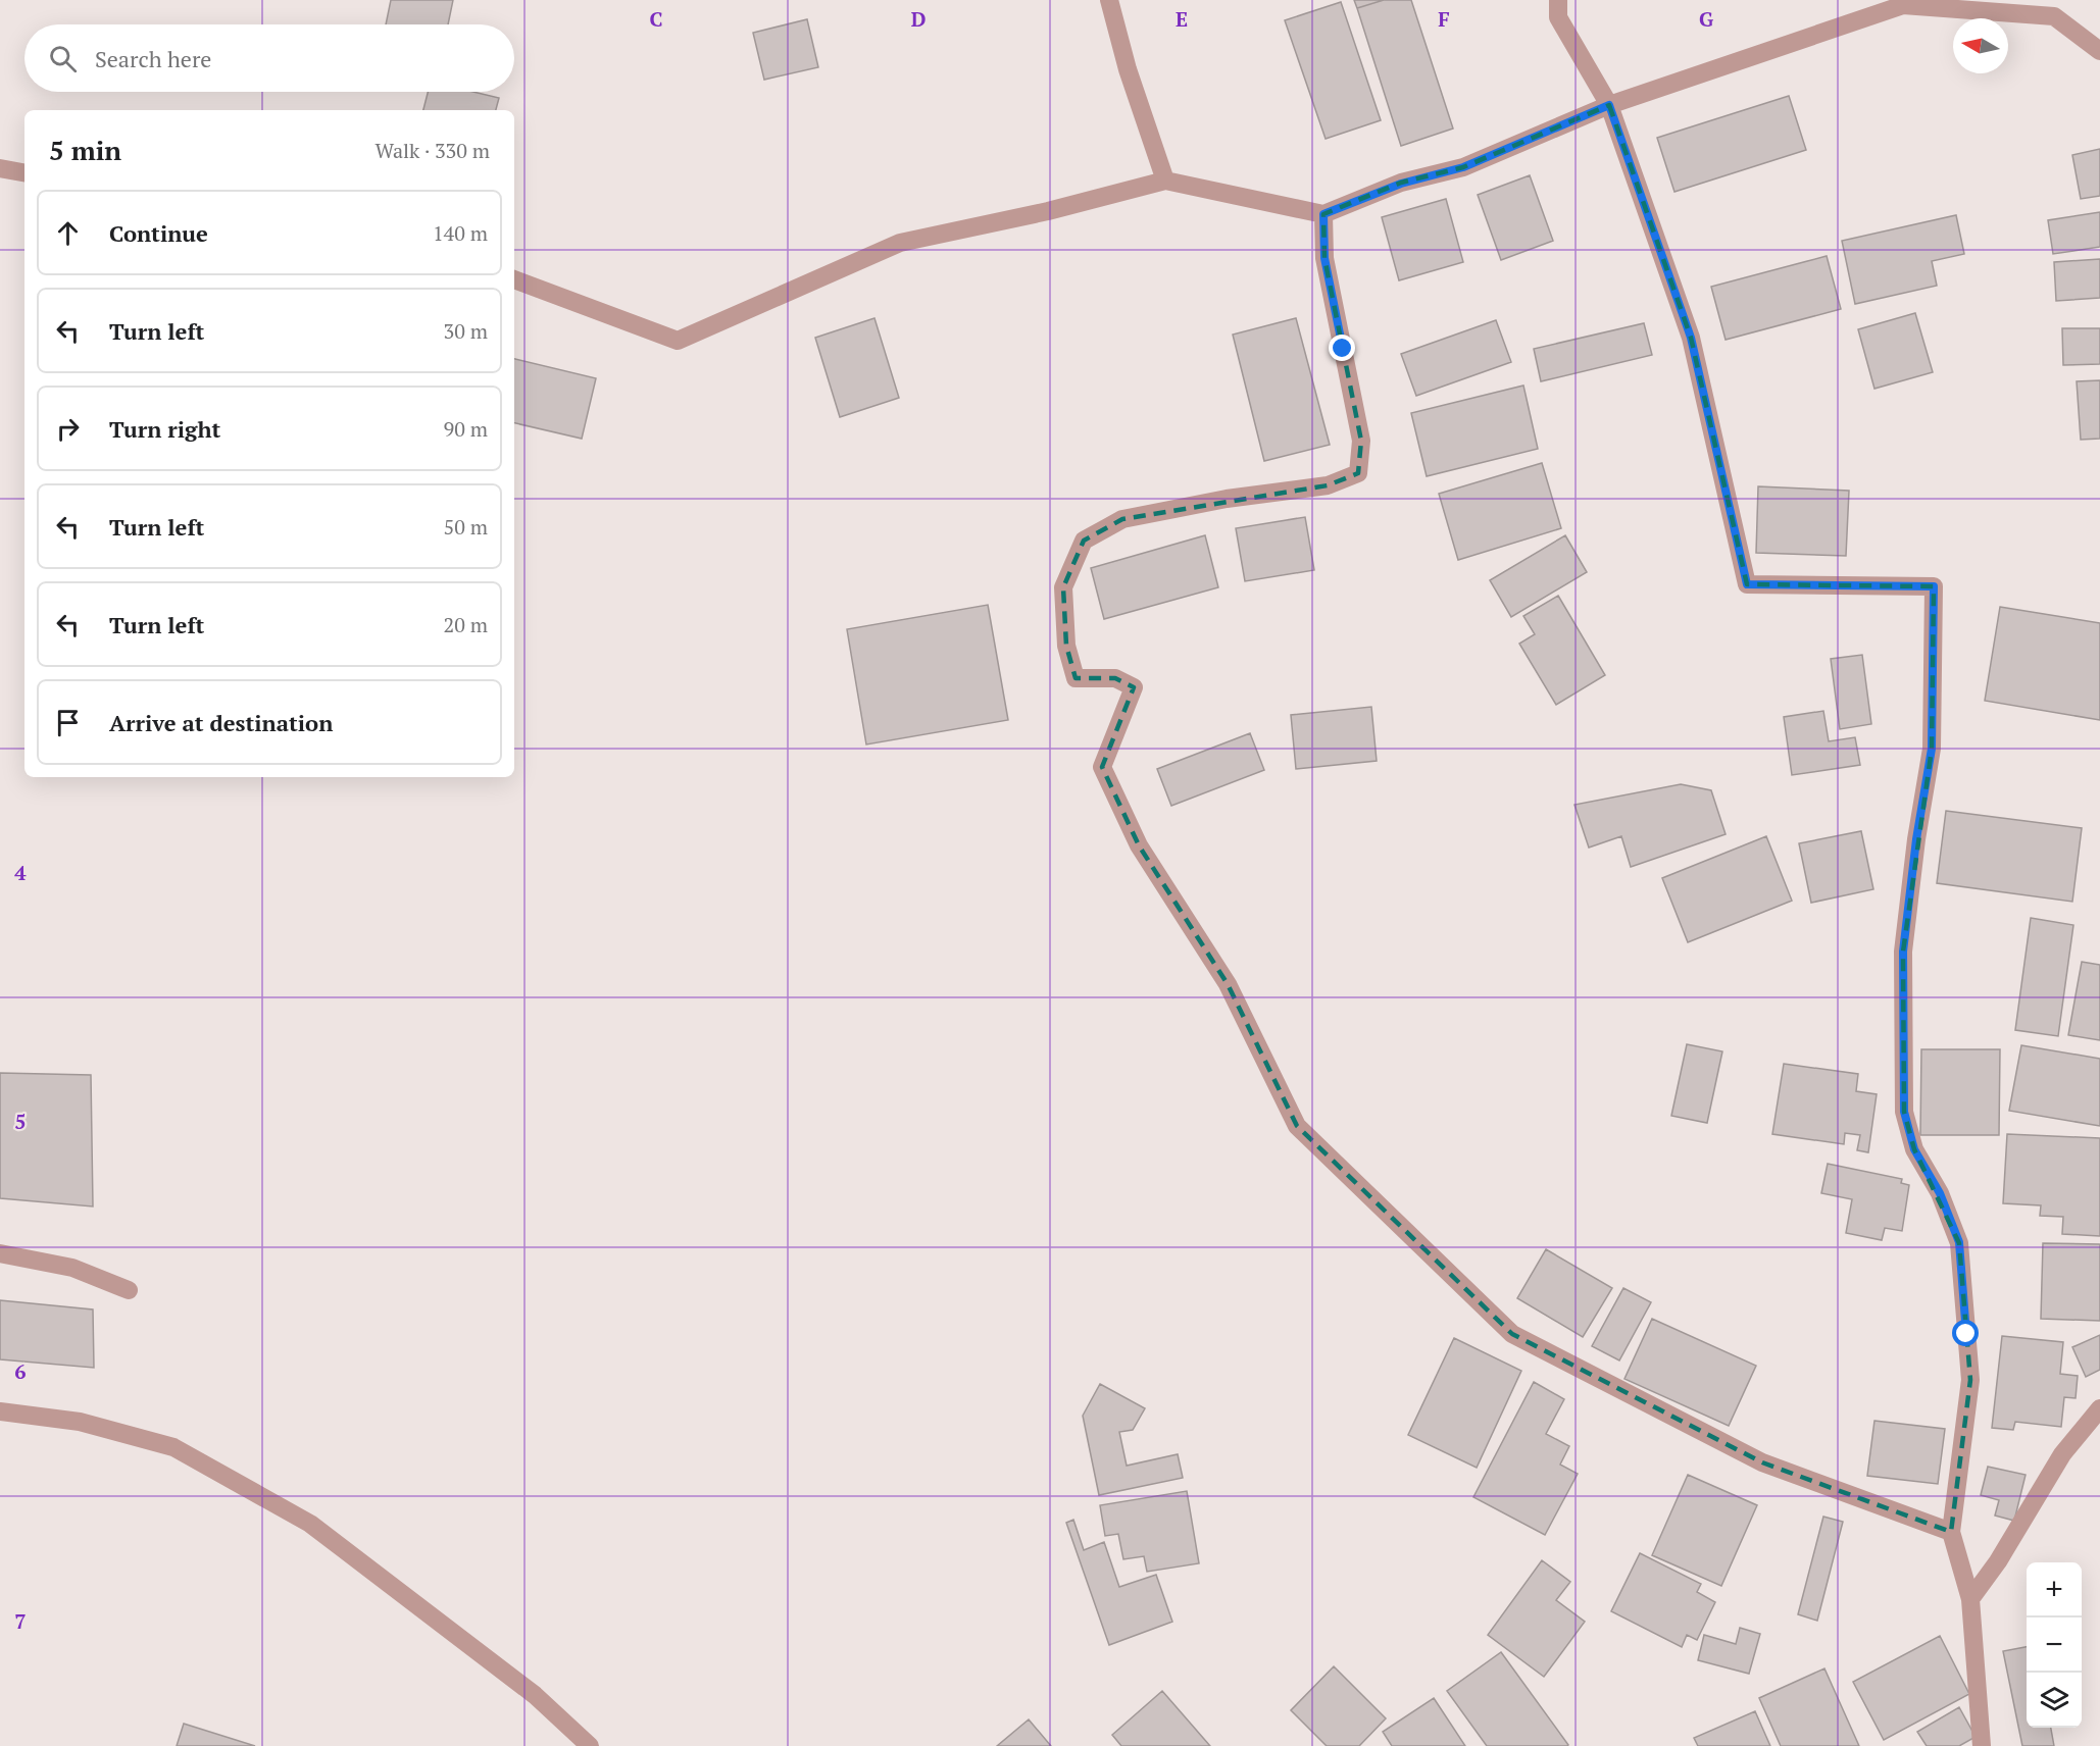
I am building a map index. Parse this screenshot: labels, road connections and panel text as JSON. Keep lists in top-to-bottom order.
{
  "north": "left",
  "page": {
    "search": "Search here",
    "heading": ["5 min", "Walk · 330 m"],
    "list": [
      ["Continue", "140 m"],
      ["Turn left", "30 m"],
      ["Turn right", "90 m"],
      ["Turn left", "50 m"],
      ["Turn left", "20 m"],
      "Arrive at destination"
    ],
    "map_buttons": ["+", "−"]
  },
  "grid": {
    "columns": [
      "C",
      "D",
      "E",
      "F",
      "G"
    ],
    "rows": [
      "4",
      "5",
      "6",
      "7"
    ]
  }
}
